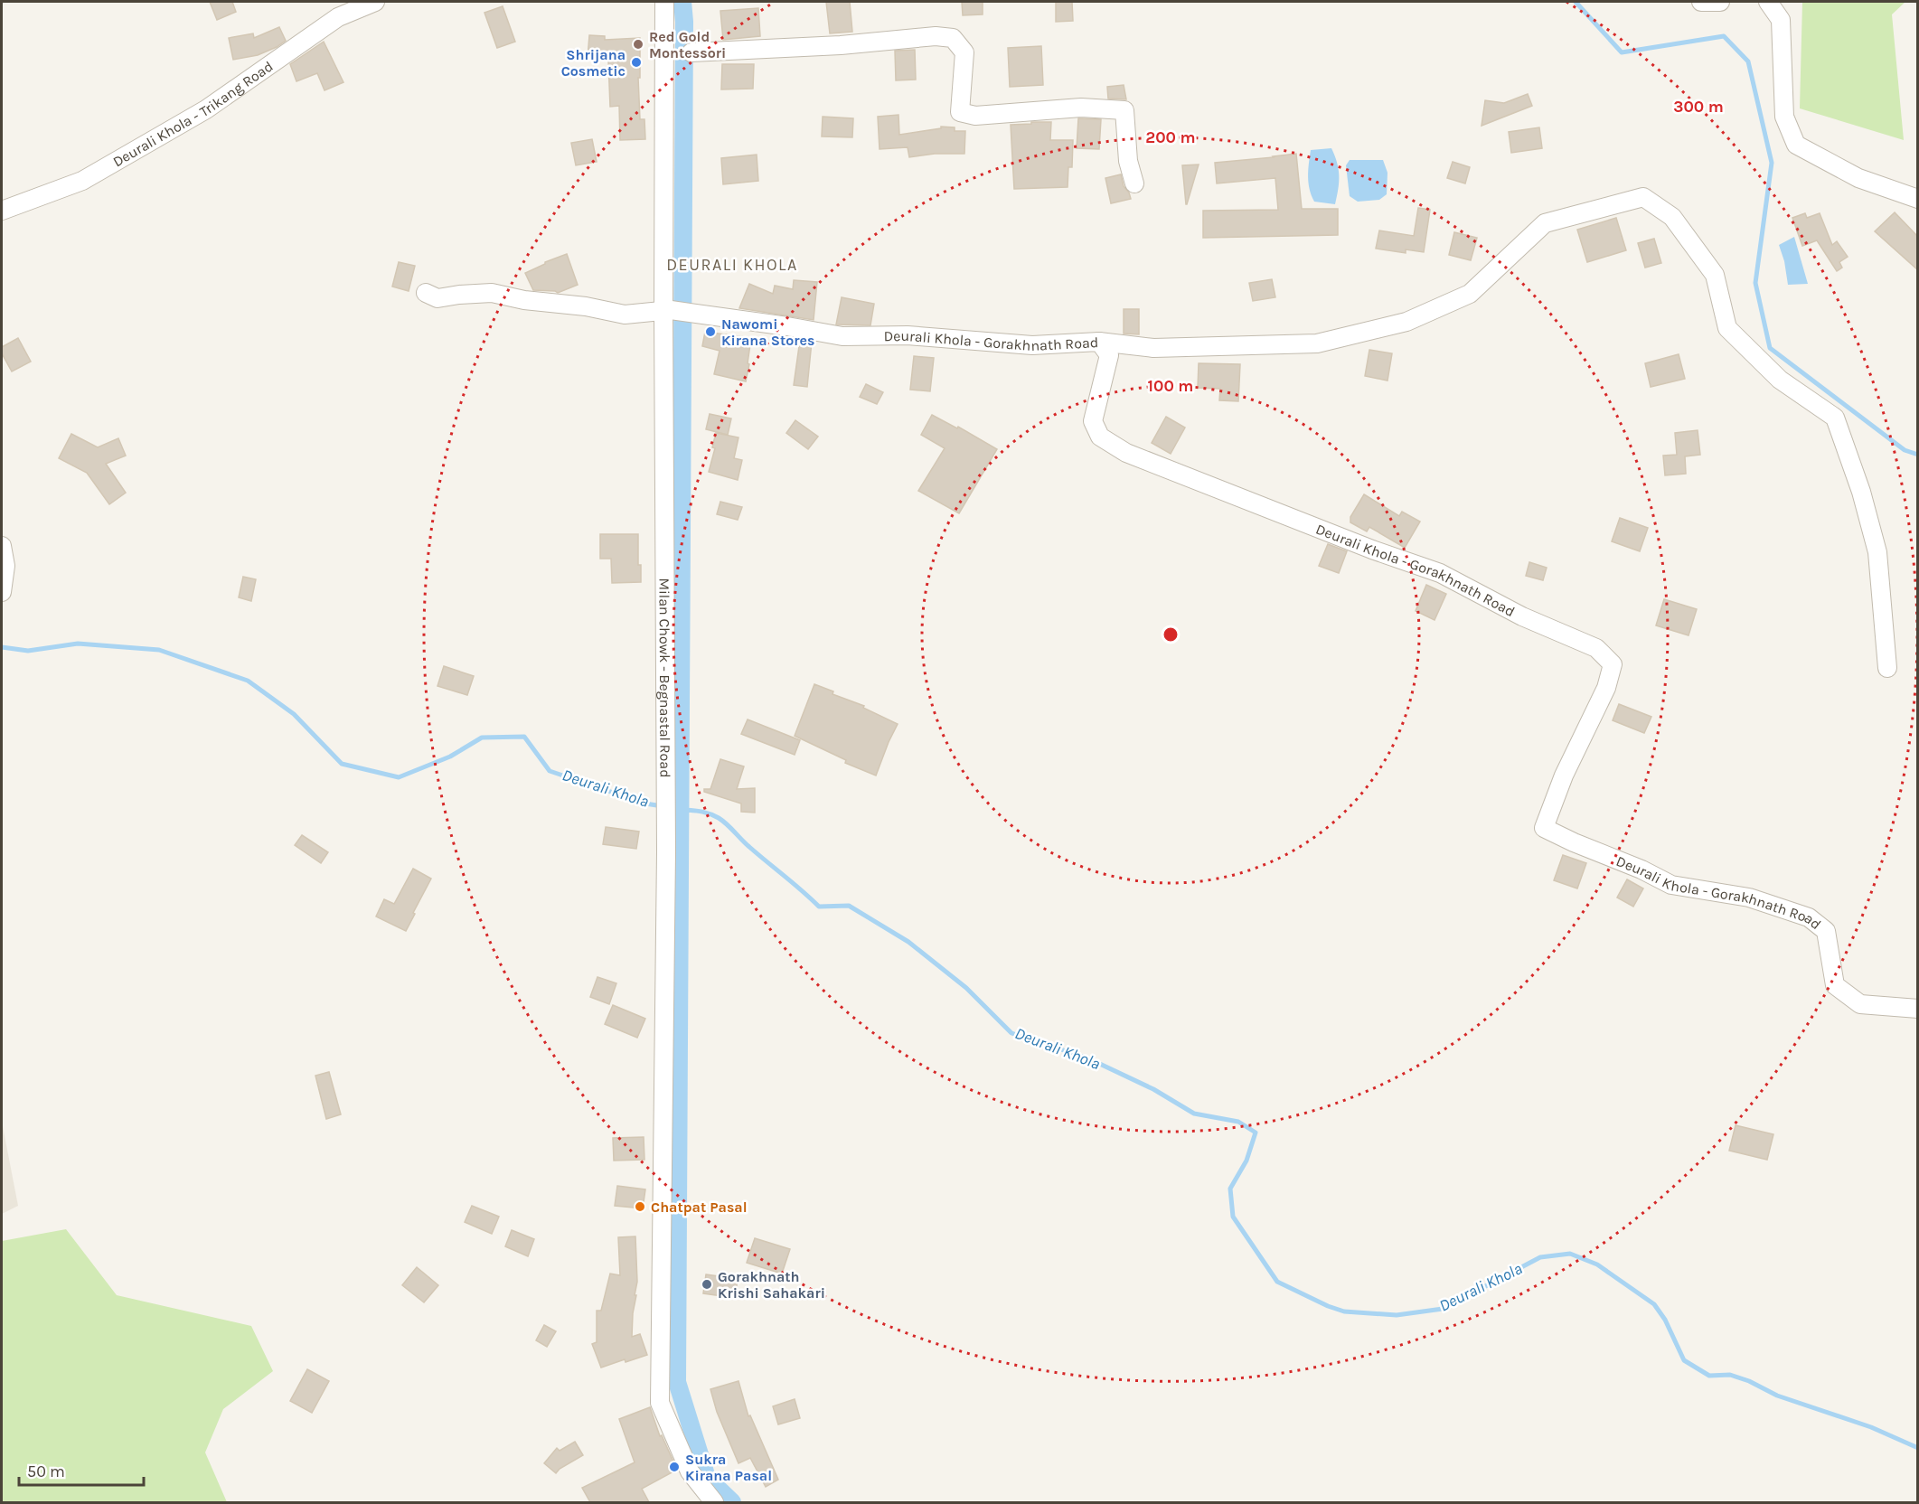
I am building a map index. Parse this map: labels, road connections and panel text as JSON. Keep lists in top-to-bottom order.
{
  "streets": {
    "street": ["Deurali Khola - Trikang Road", "Deurali Khola - Gorakhnath Road", "Milan Chowk - Begnastal Road"]
  },
  "crossings": [
    ["Deurali Khola - Gorakhnath Road", "Milan Chowk - Begnastal Road"]
  ],
  "districts": ["DEURALI KHOLA"],
  "water": ["Deurali Khola"],
  "places": [
    "Red Gold Montessori",
    "Shrijana Cosmetic",
    "Nawomi Kirana Stores",
    "Chatpat Pasal",
    "Gorakhnath Krishi Sahakari",
    "Sukra Kirana Pasal"
  ],
  "scale_bar": "50 m",
  "rings": ["300 m", "200 m", "100 m"]
}
